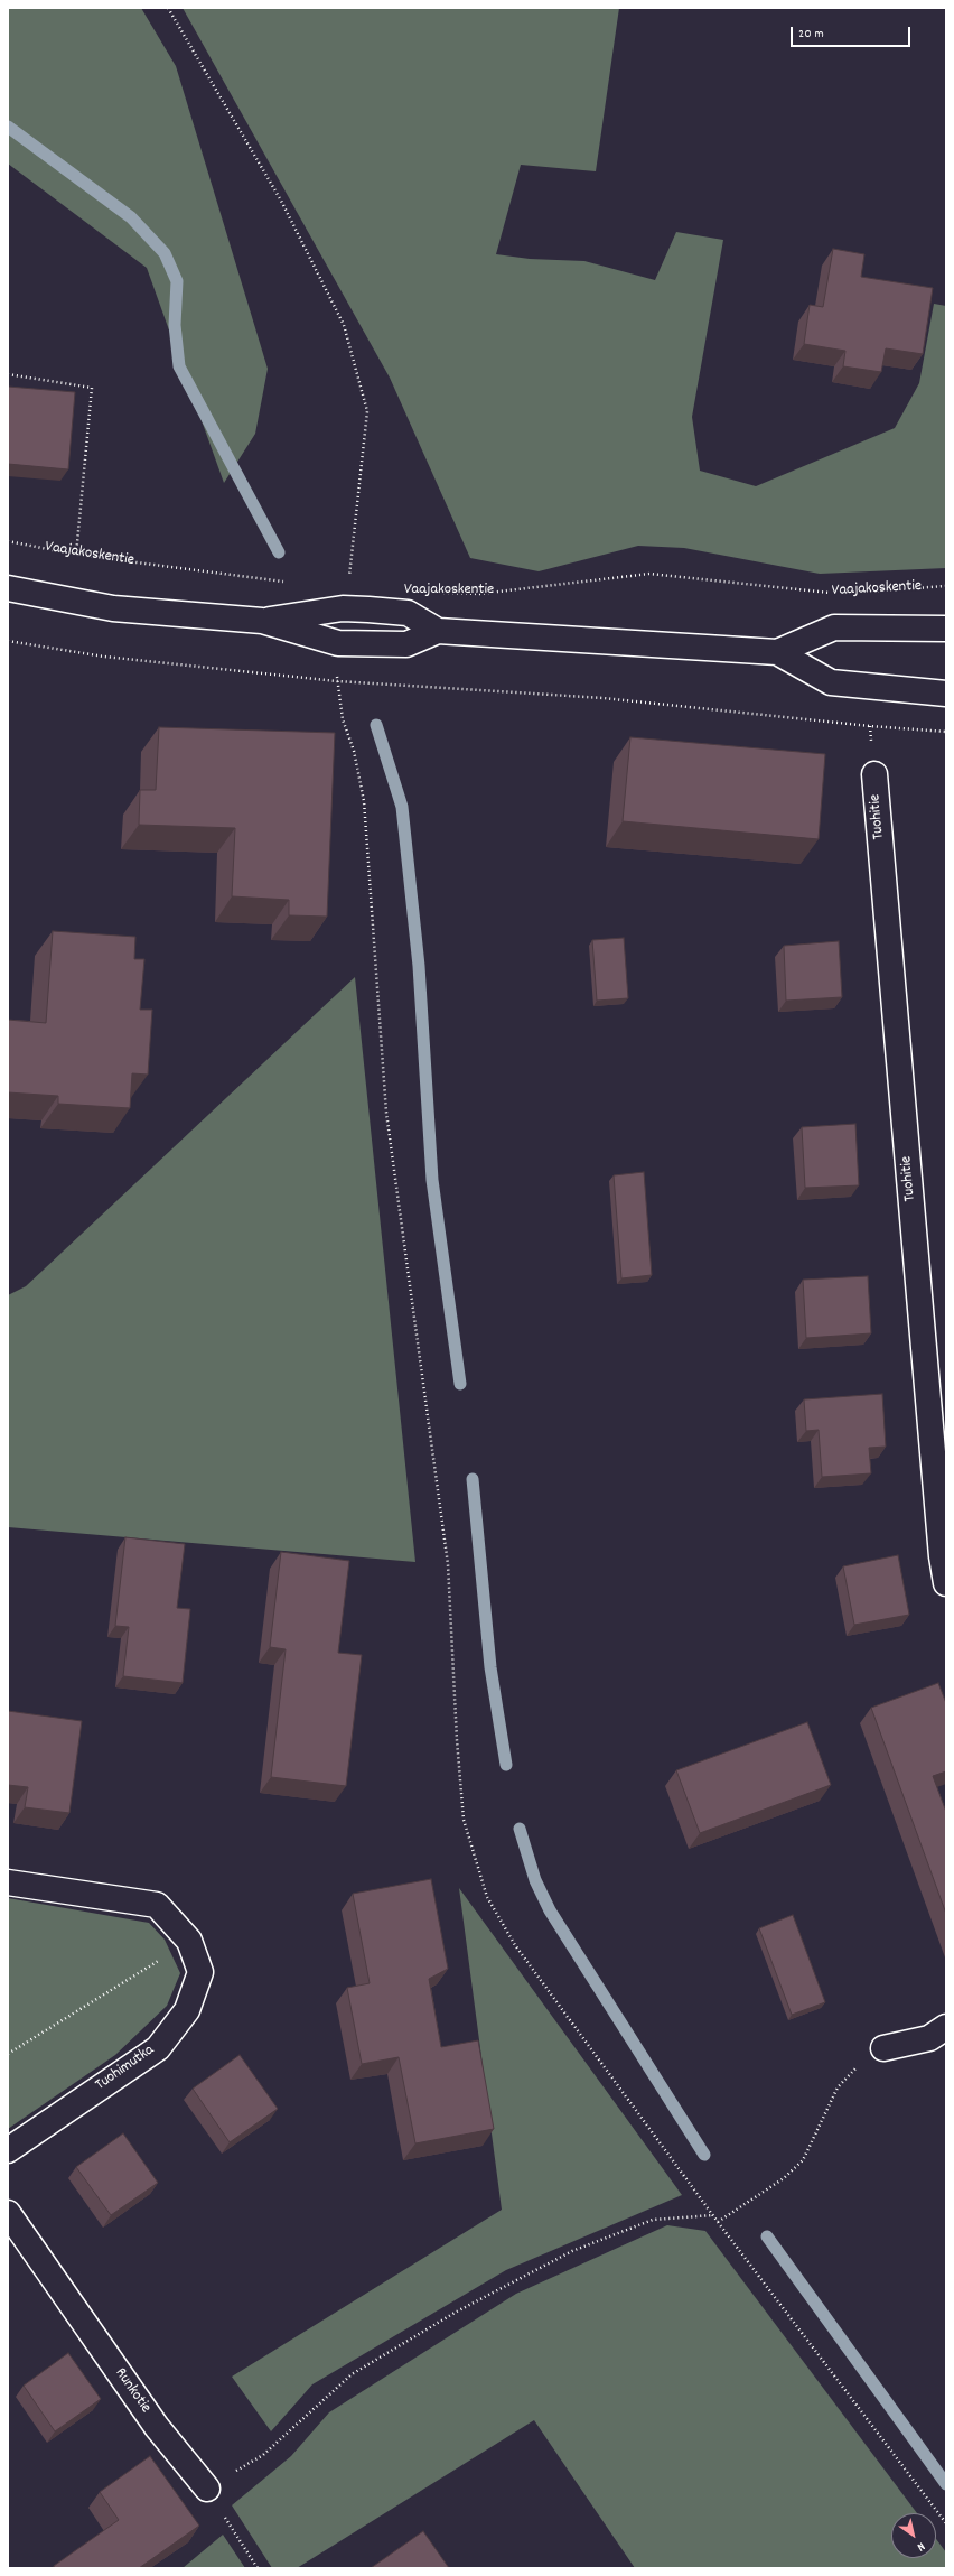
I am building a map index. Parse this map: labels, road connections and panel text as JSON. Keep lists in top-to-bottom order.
{
  "streets": {
    "street": [
      "Vaajakoskentie",
      "Tuohitie",
      "Tuohimutka",
      "Runkotie"
    ]
  },
  "scale_bar": "20 m",
  "north": "bottom right"
}
